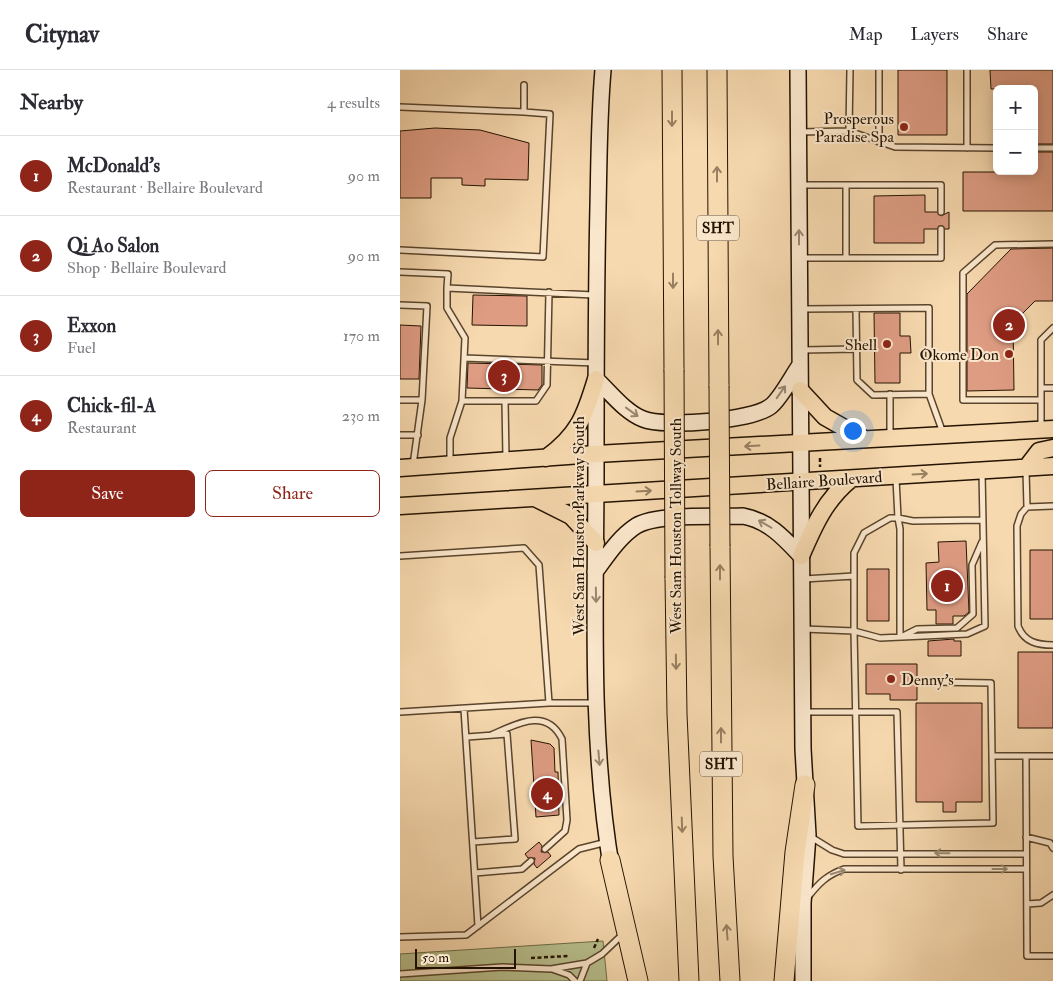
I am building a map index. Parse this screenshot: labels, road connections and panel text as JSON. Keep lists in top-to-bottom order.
{
  "streets": {
    "highway": ["SHT", "West Sam Houston Tollway South"],
    "main road": ["Bellaire Boulevard", "West Sam Houston Parkway South"]
  },
  "crossings": [
    ["Bellaire Boulevard", "West Sam Houston Parkway South"]
  ],
  "places": [
    "Prosperous Paradise Spa",
    "Shell",
    "Okome Don",
    "Denny's"
  ],
  "scale_bar": "50 m",
  "page": {
    "header": "Citynav",
    "nav": ["Map", "Layers", "Share"],
    "heading": ["Nearby", "4 results"],
    "map_buttons": ["+", "−"],
    "list": [
      {
        "mark": "1",
        "name": "McDonald's",
        "note": "Restaurant · Bellaire Boulevard",
        "value": "90 m"
      },
      {
        "mark": "2",
        "name": "Qi Ao Salon",
        "note": "Shop · Bellaire Boulevard",
        "value": "90 m"
      },
      {
        "mark": "3",
        "name": "Exxon",
        "note": "Fuel",
        "value": "170 m"
      },
      {
        "mark": "4",
        "name": "Chick-fil-A",
        "note": "Restaurant",
        "value": "230 m"
      }
    ],
    "pins": [
      "2",
      "3",
      "1",
      "4"
    ],
    "buttons": ["Save", "Share"],
    "scale": "50 m"
  }
}
